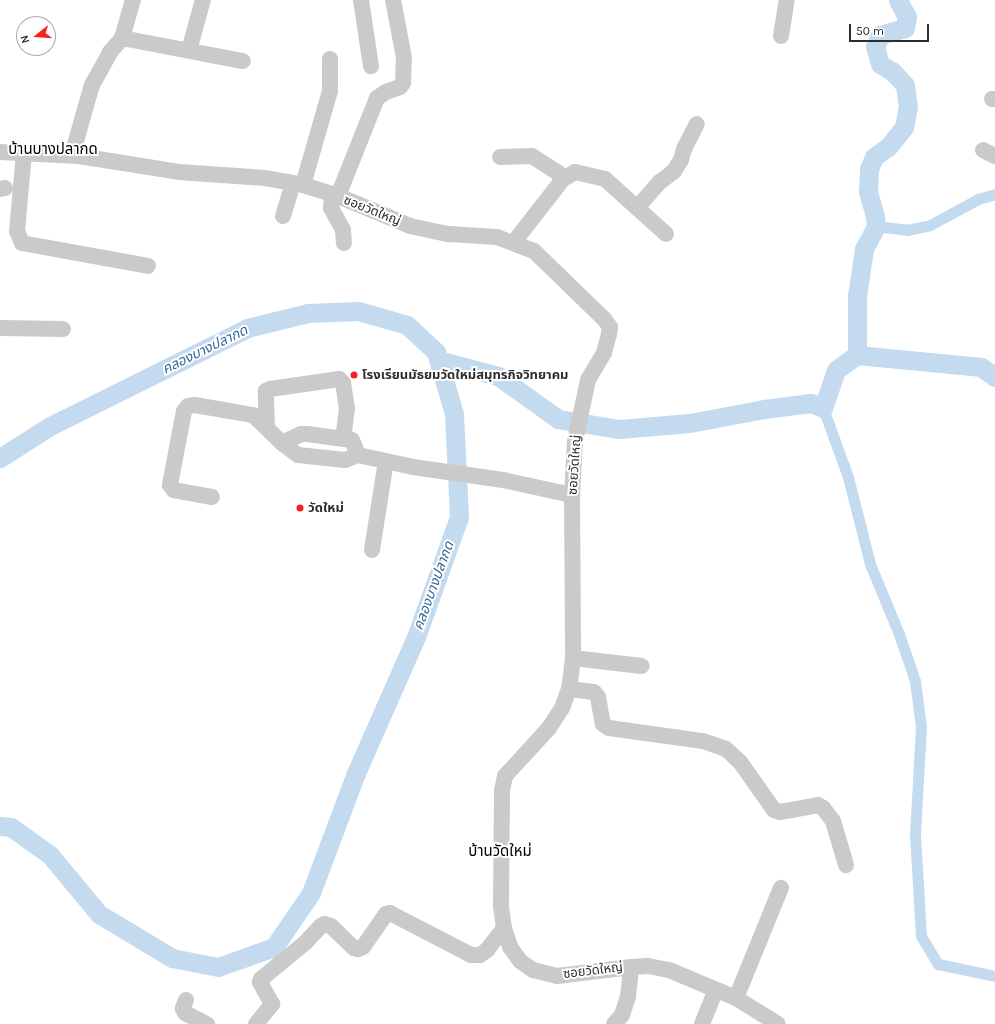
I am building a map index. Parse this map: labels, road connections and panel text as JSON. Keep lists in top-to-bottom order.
{
  "streets": {
    "street": ["ซอยวัดใหญ่"]
  },
  "districts": ["บ้านบางปลากด", "บ้านวัดใหม่"],
  "water": ["คลองบางปลากด"],
  "places": ["โรงเรียนมัธยมวัดใหม่สมุทรกิจวิทยาคม", "วัดใหม่"],
  "scale_bar": "50 m",
  "north": "left"
}
